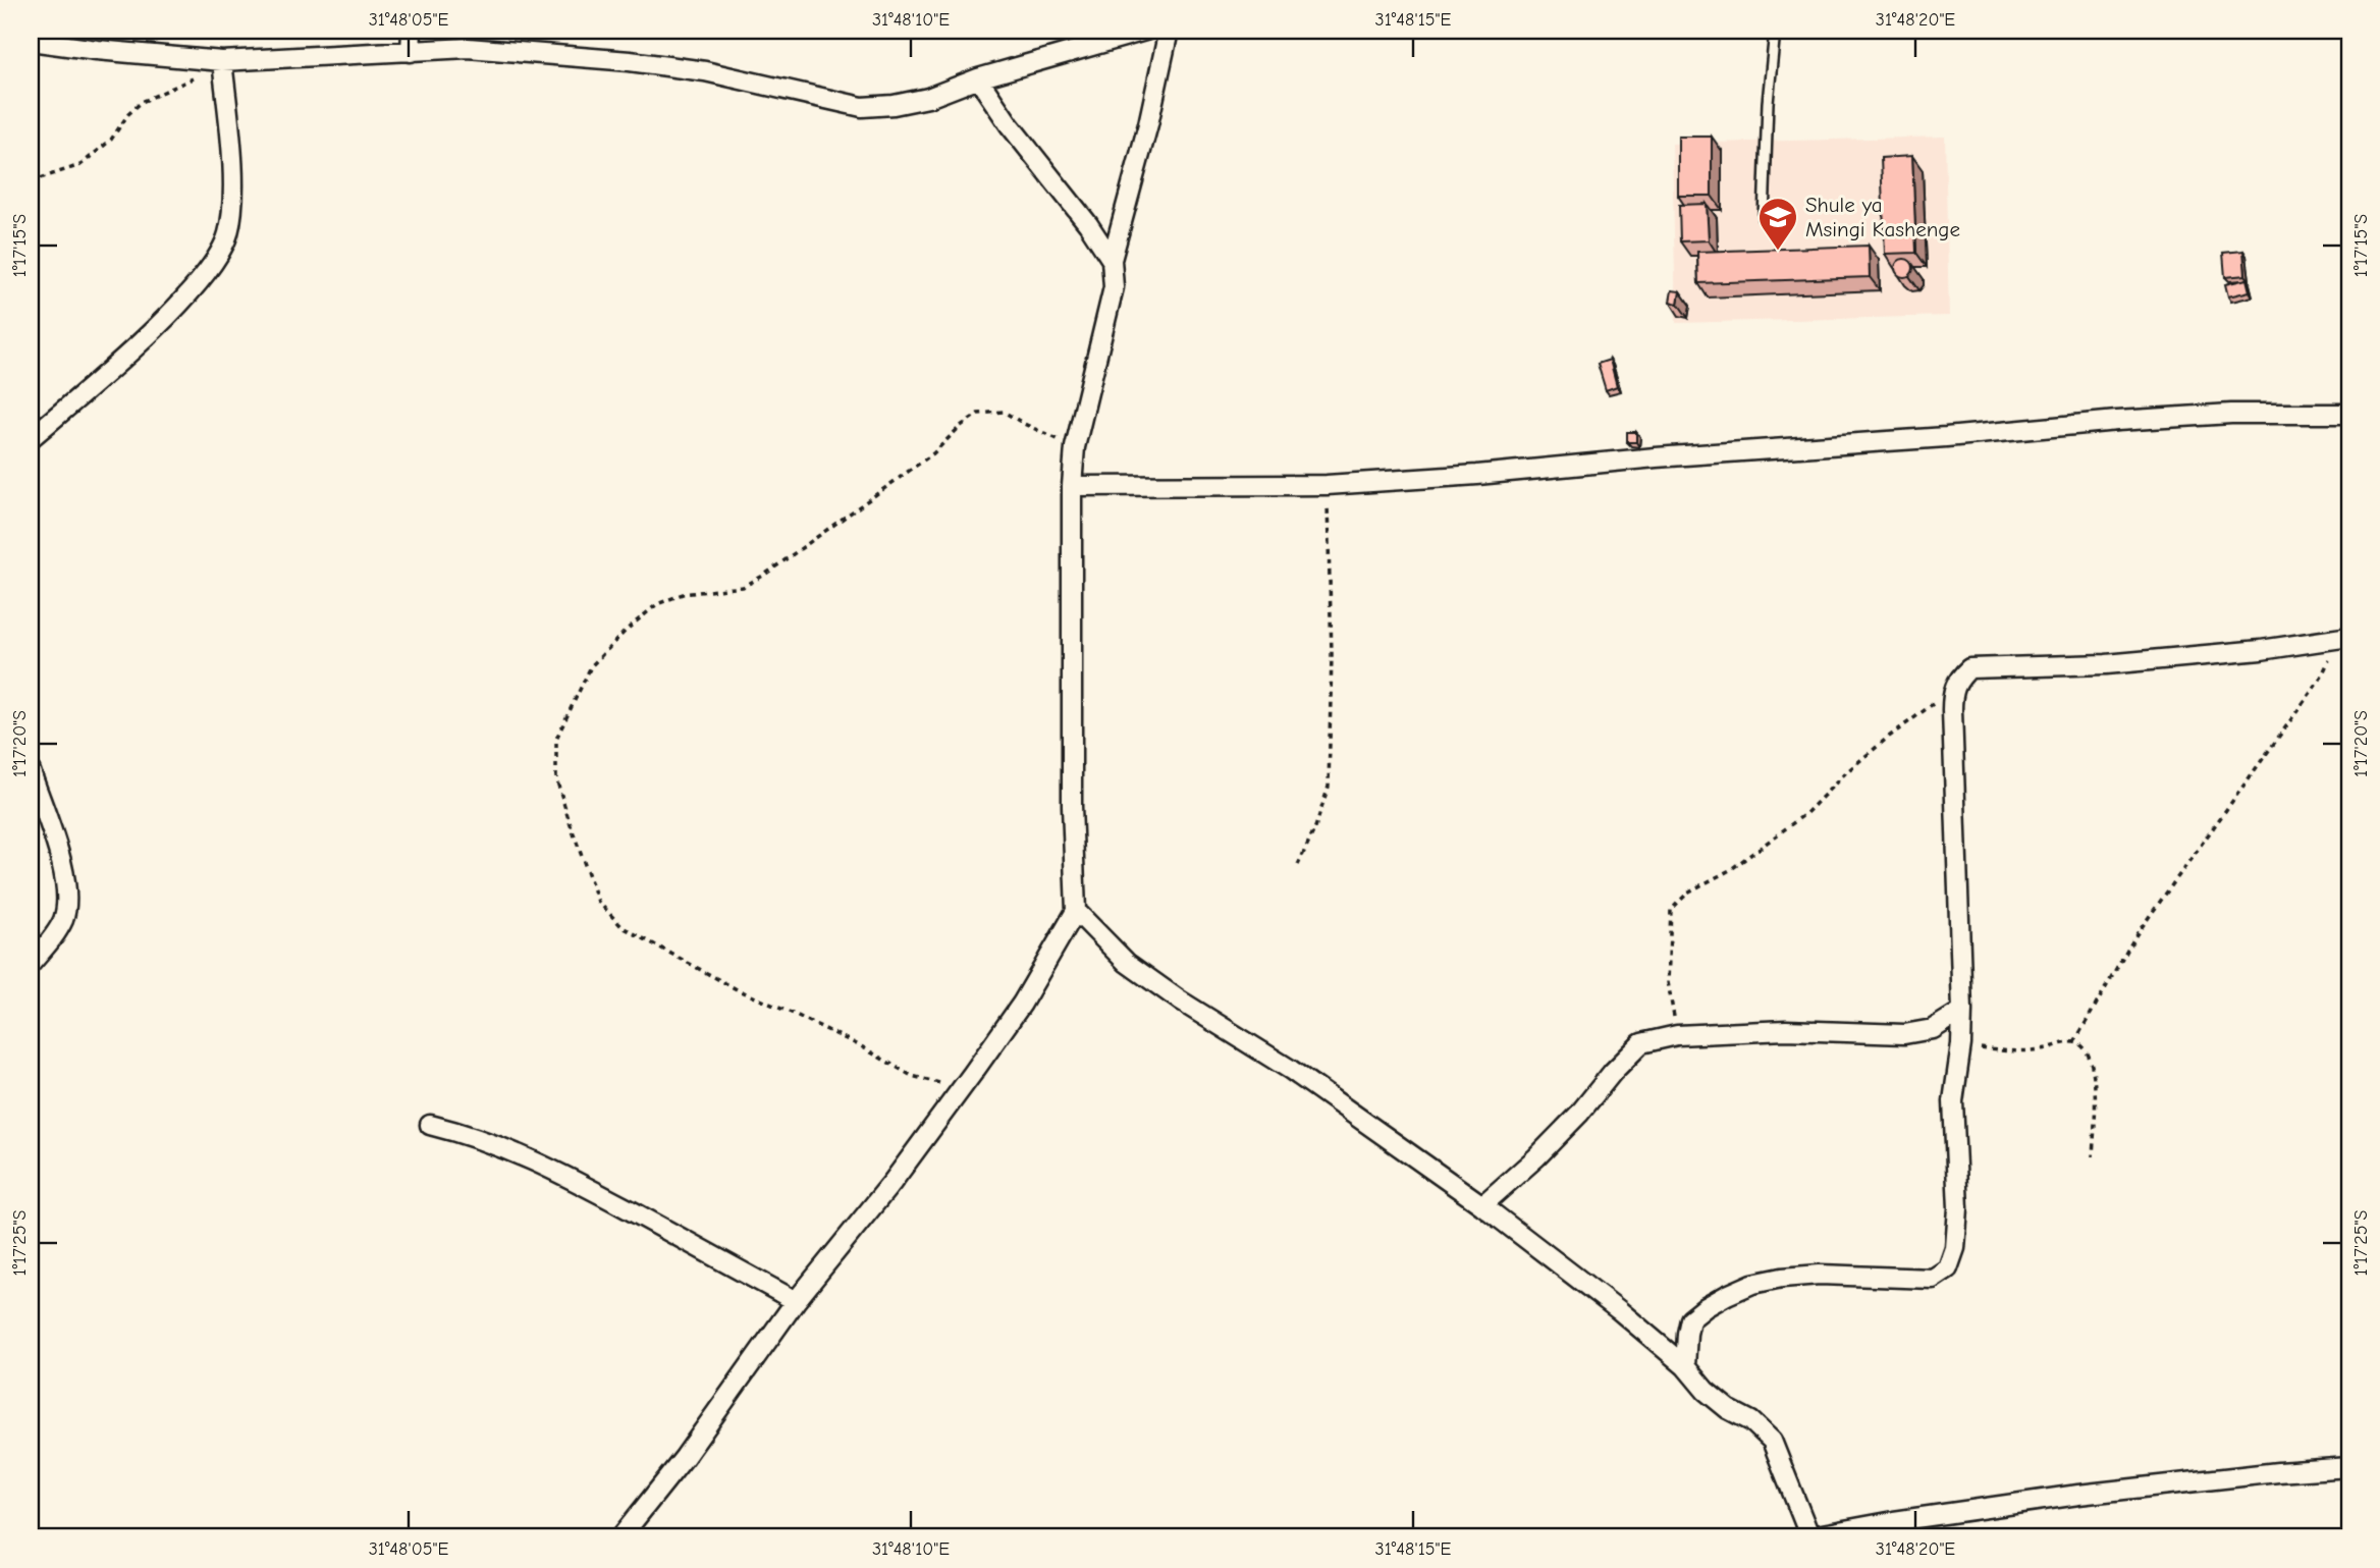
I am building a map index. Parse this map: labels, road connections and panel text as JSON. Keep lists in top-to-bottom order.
{
  "places": {
    "school or university": ["Shule ya Msingi Kashenge"]
  },
  "coordinates": [
    "31°48'05\"E",
    "31°48'10\"E",
    "31°48'15\"E",
    "31°48'20\"E",
    "1°17'15\"S",
    "1°17'20\"S",
    "1°17'25\"S"
  ]
}
